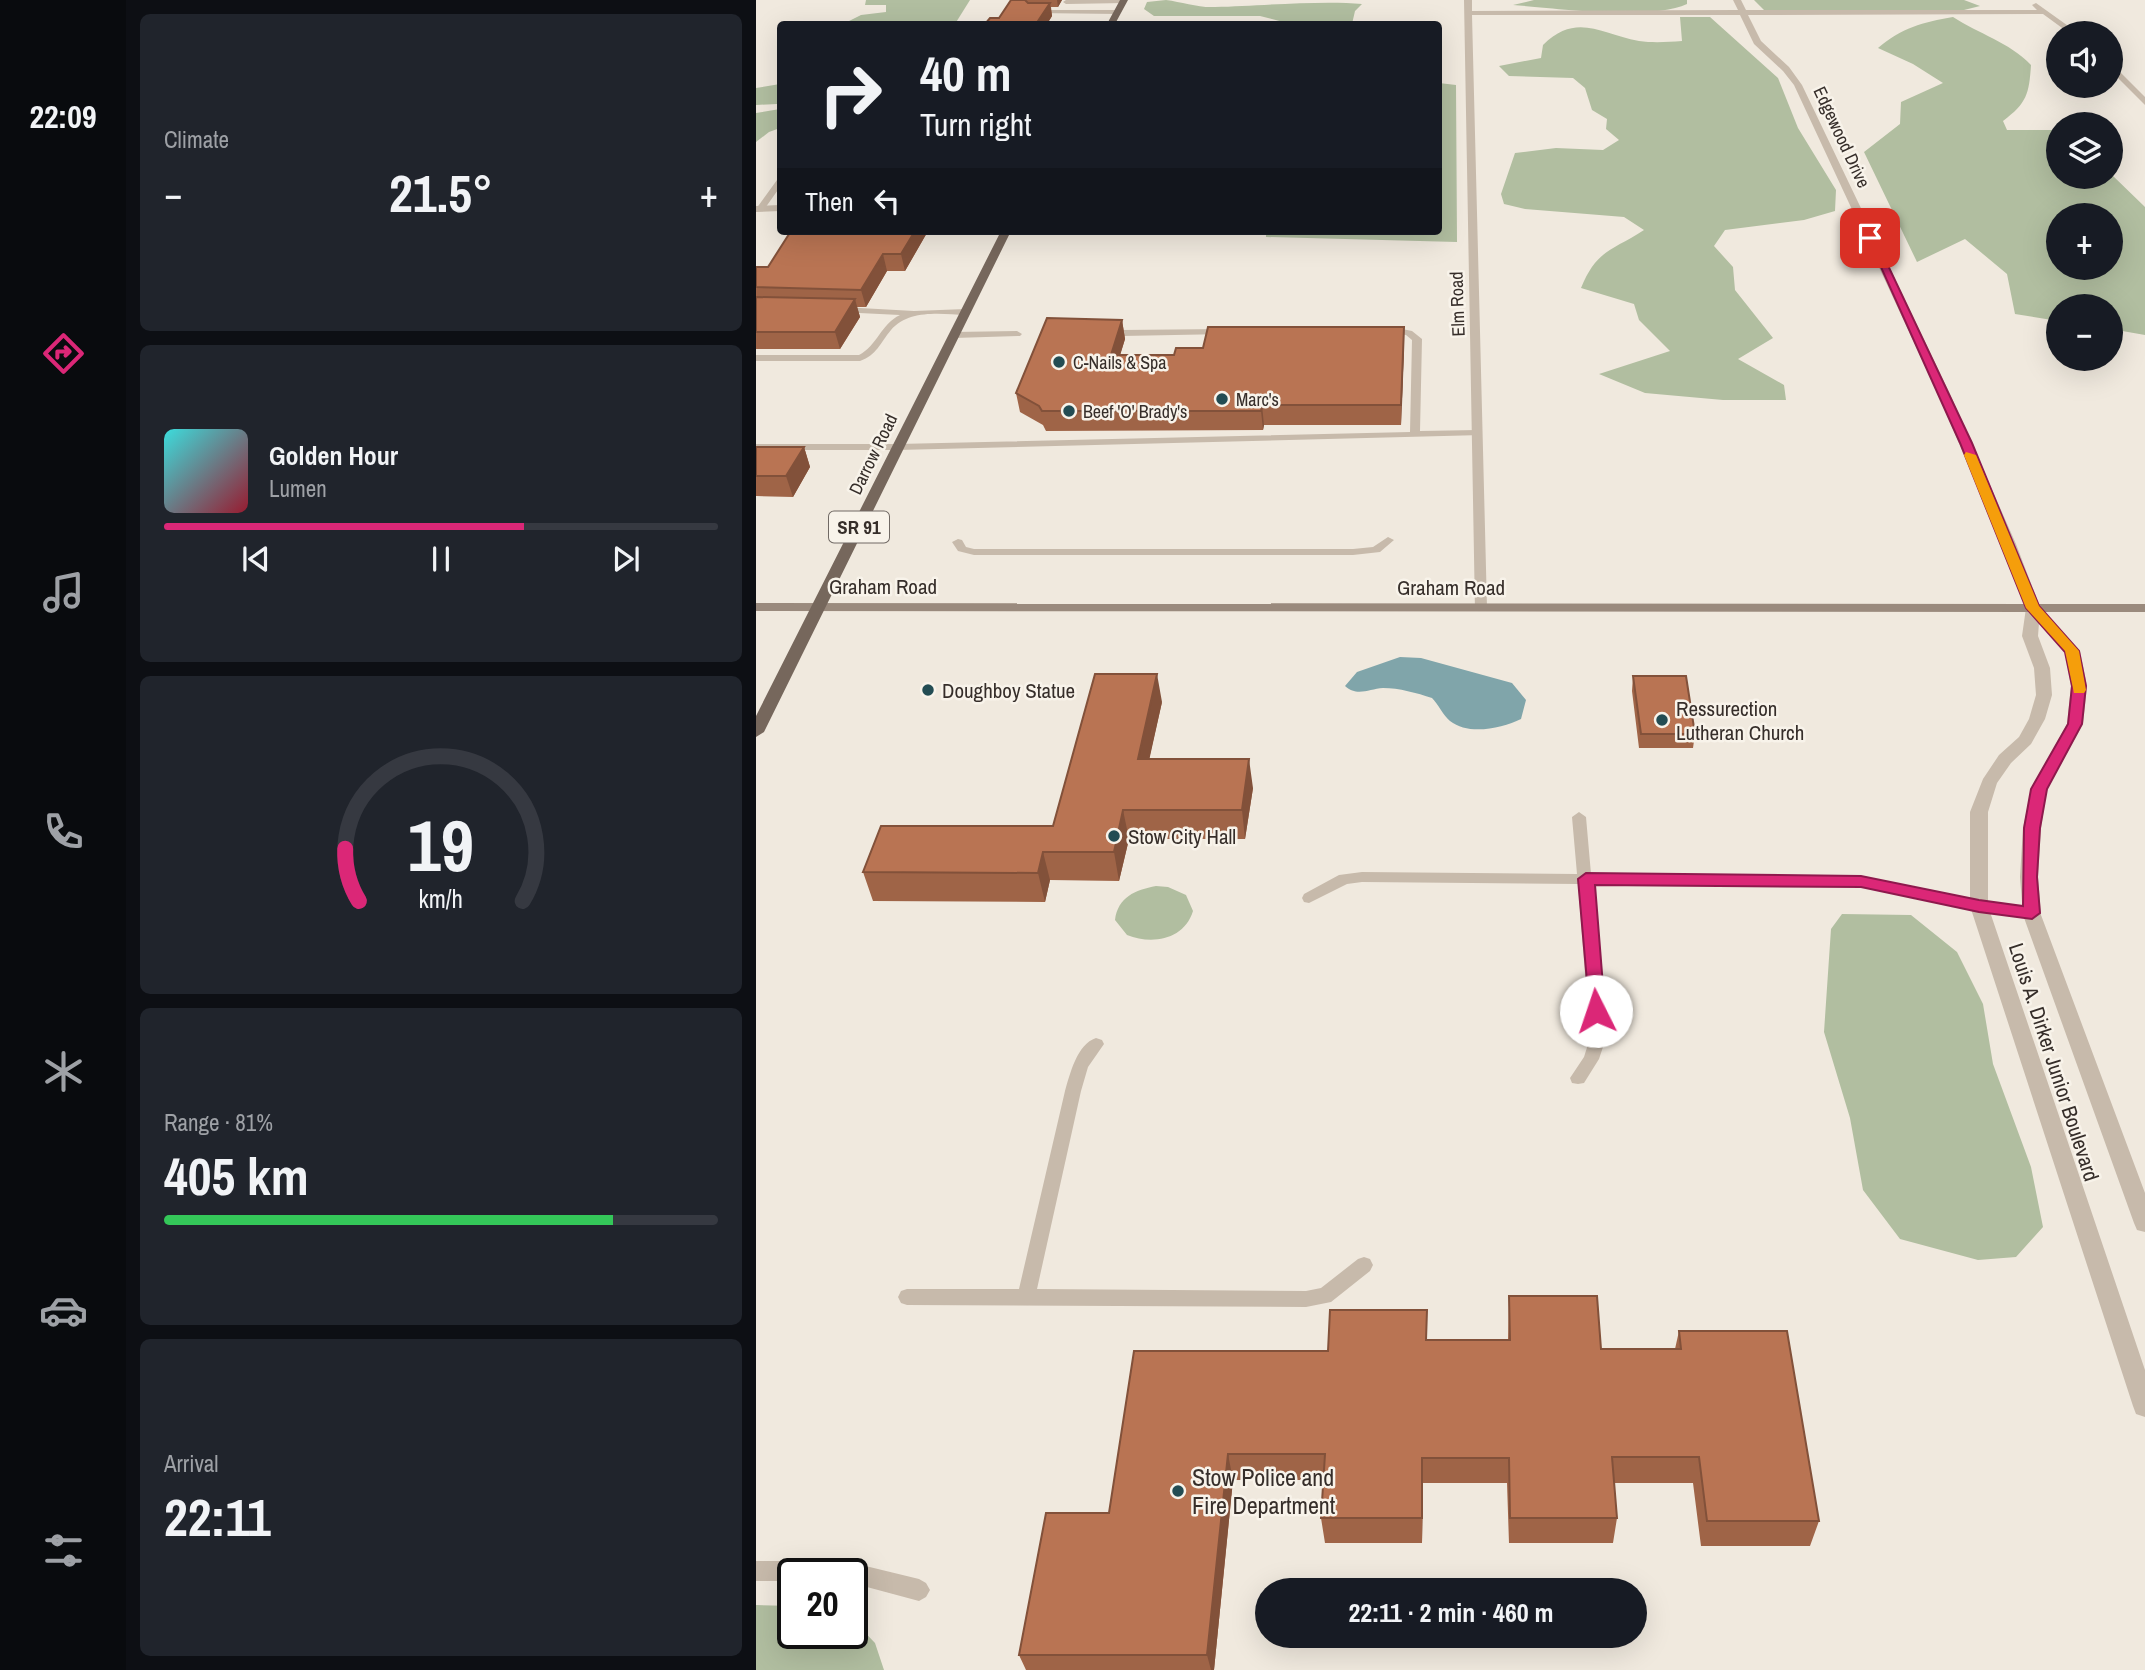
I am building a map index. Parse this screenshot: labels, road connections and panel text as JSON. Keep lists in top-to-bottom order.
{
  "streets": {
    "main road": ["Darrow Road", "SR 91", "Graham Road"],
    "street": ["Edgewood Drive", "Elm Road", "Louis A. Dirker Junior Boulevard"]
  },
  "crossings": [
    ["Edgewood Drive", "Graham Road"],
    ["Edgewood Drive", "Louis A. Dirker Junior Boulevard"],
    ["Elm Road", "Graham Road"],
    ["Darrow Road", "Graham Road"],
    ["Graham Road", "Louis A. Dirker Junior Boulevard"]
  ],
  "places": [
    "C-Nails & Spa",
    "Marc's",
    "Beef 'O' Brady's",
    "Doughboy Statue",
    "Ressurection Lutheran Church",
    "Stow City Hall",
    "Stow Police and Fire Department"
  ],
  "page": {
    "tabs": "22:09",
    "tile": [
      "Climate",
      ["Range · 81%", "405 km"],
      ["Arrival", "22:11"]
    ],
    "map_buttons": ["+", "−"],
    "turn": ["40 m", "Turn right"],
    "heat": ["−", "21.5°", "+"],
    "then": "Then",
    "song": ["Golden Hour", "Lumen"],
    "limit": "20",
    "trip": "22:11 · 2 min · 460 m",
    "gauge": ["19", "km/h"]
  }
}
